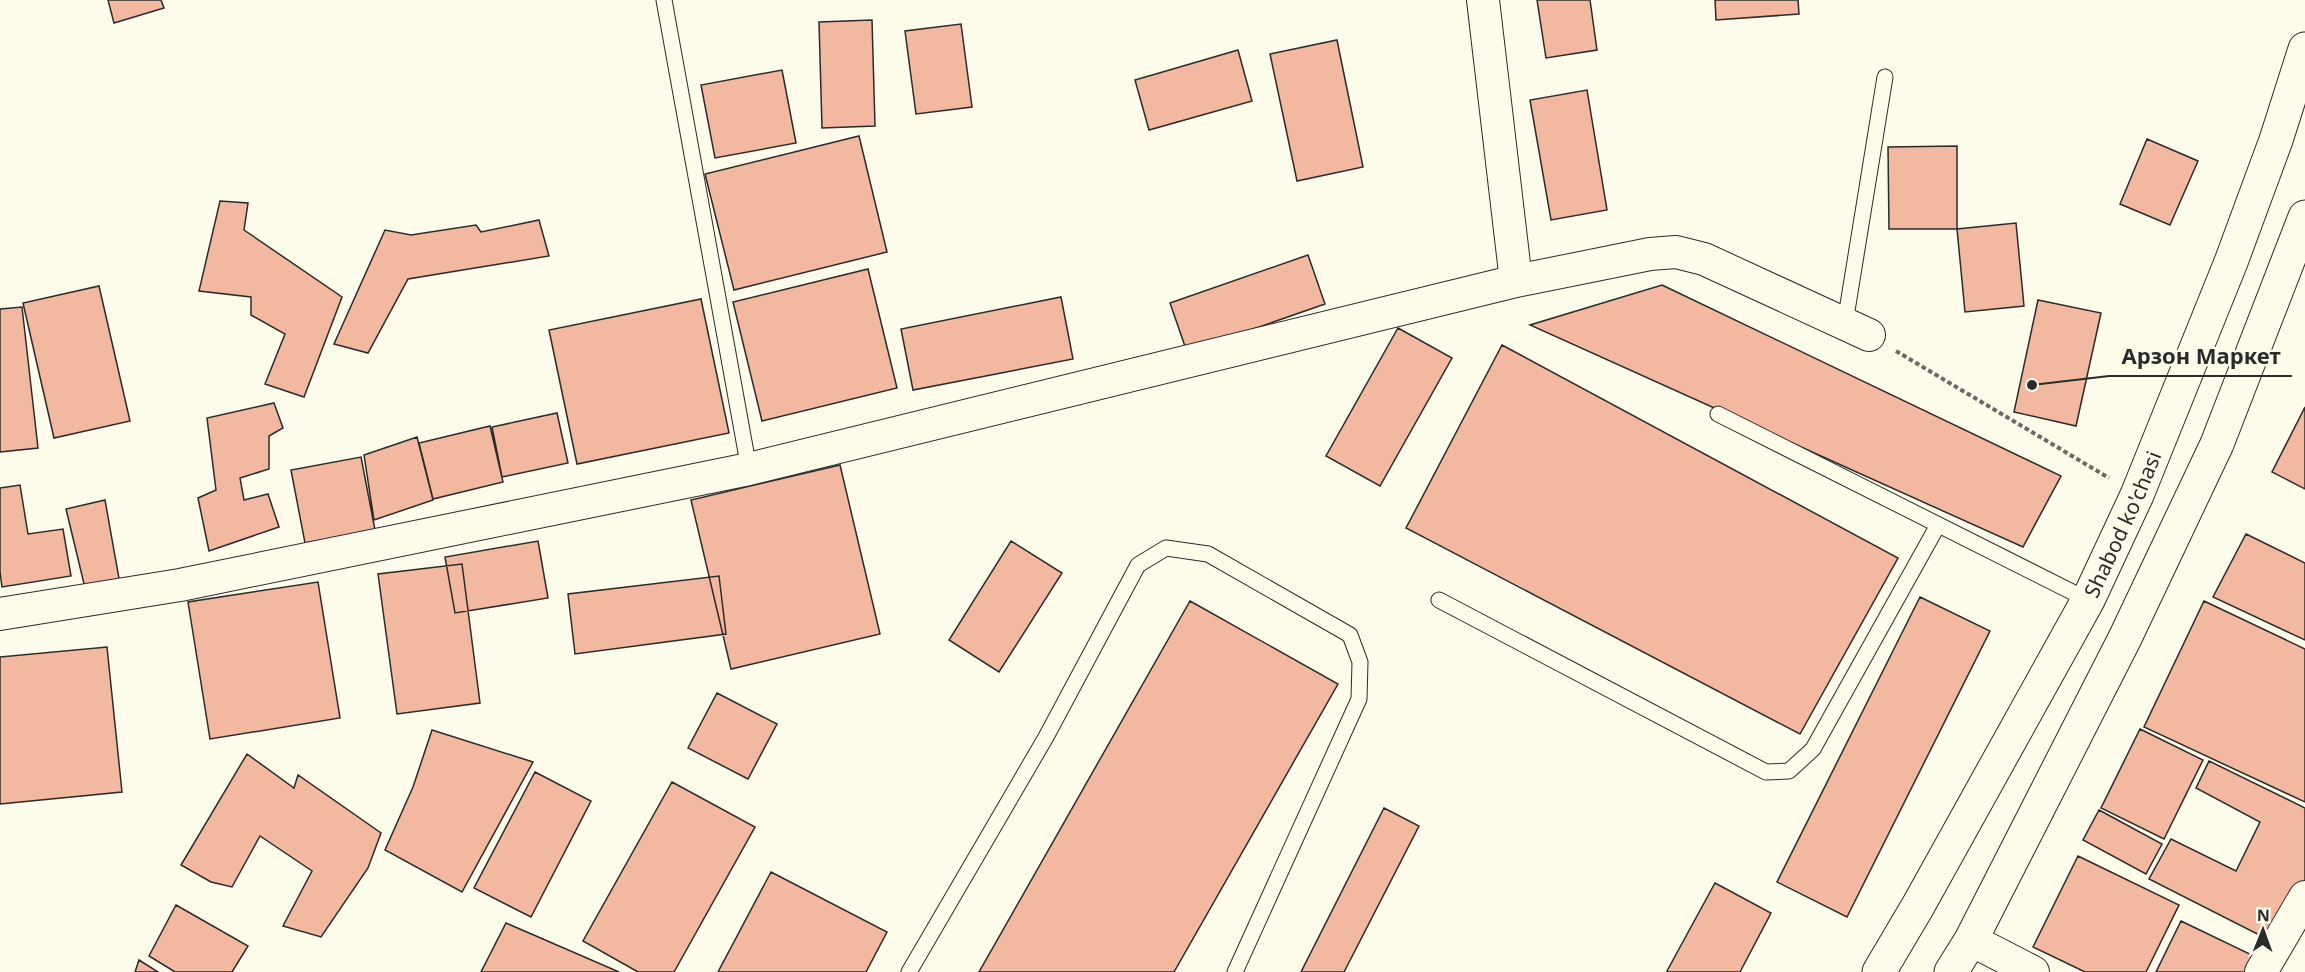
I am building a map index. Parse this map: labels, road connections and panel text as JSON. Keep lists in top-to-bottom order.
{
  "streets": {
    "main road": ["Shabod ko'chasi"]
  },
  "places": ["Арзон Маркет"],
  "north": "top"
}
